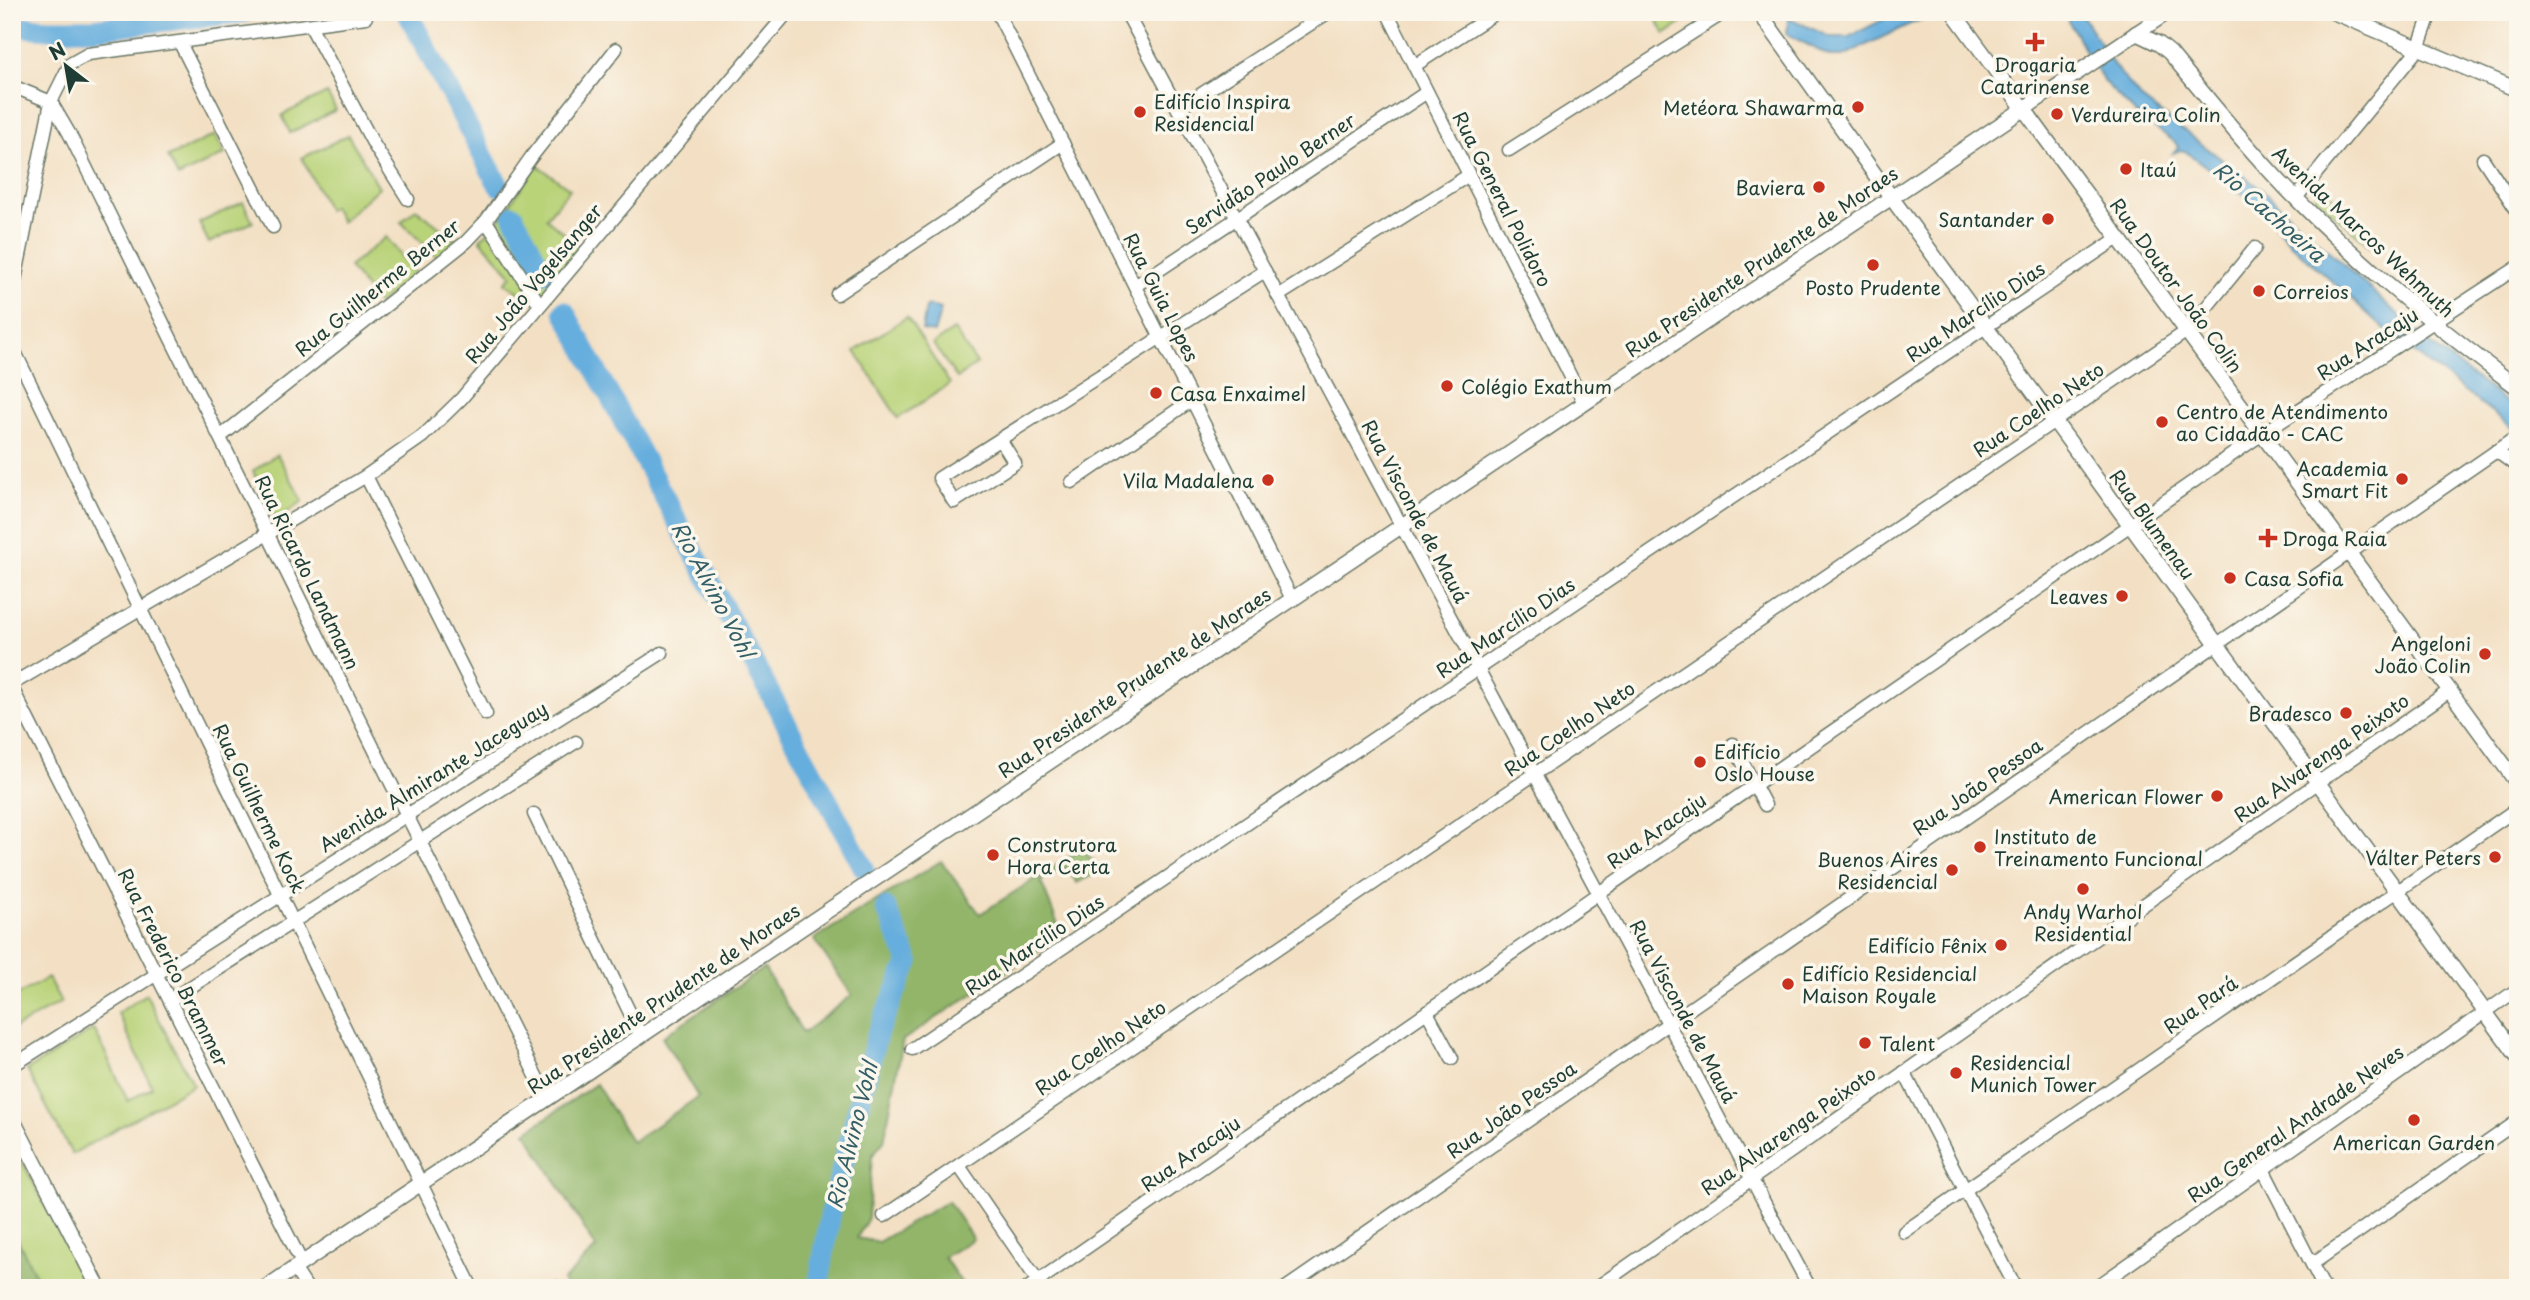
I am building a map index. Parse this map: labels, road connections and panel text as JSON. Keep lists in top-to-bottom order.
{
  "streets": {
    "main road": [
      "Avenida Marcos Wehmuth",
      "Rua Presidente Prudente de Moraes",
      "Rua Doutor João Colin",
      "Rua Blumenau"
    ],
    "street": [
      "Servidão Paulo Berner",
      "Rua General Polidoro",
      "Rua João Vogelsanger",
      "Rua Guilherme Berner",
      "Rua Guia Lopes",
      "Rua Marcílio Dias",
      "Rua Aracaju",
      "Rua Coelho Neto",
      "Rua Visconde de Mauá",
      "Rua Ricardo Landmann",
      "Rua Alvarenga Peixoto",
      "Avenida Almirante Jaceguay",
      "Rua João Pessoa",
      "Rua Guilherme Kock",
      "Rua Frederico Brammer",
      "Rua Pará",
      "Rua General Andrade Neves"
    ]
  },
  "crossings": [
    ["Servidão Paulo Berner", "Rua General Polidoro"],
    ["Servidão Paulo Berner", "Rua Guia Lopes"],
    ["Servidão Paulo Berner", "Rua Visconde de Mauá"],
    ["Rua General Polidoro", "Rua Presidente Prudente de Moraes"],
    ["Avenida Marcos Wehmuth", "Rua Presidente Prudente de Moraes"],
    ["Avenida Marcos Wehmuth", "Rua Aracaju"],
    ["Rua Presidente Prudente de Moraes", "Rua Doutor João Colin"],
    ["Rua Presidente Prudente de Moraes", "Rua Guia Lopes"],
    ["Rua Presidente Prudente de Moraes", "Rua Visconde de Mauá"],
    ["Rua Presidente Prudente de Moraes", "Rua Blumenau"],
    ["Rua Presidente Prudente de Moraes", "Rua Ricardo Landmann"],
    ["Rua Presidente Prudente de Moraes", "Rua Guilherme Kock"],
    ["Rua Presidente Prudente de Moraes", "Rua Frederico Brammer"],
    ["Rua João Vogelsanger", "Rua Ricardo Landmann"],
    ["Rua João Vogelsanger", "Rua Guilherme Kock"],
    ["Rua João Vogelsanger", "Rua Frederico Brammer"],
    ["Rua Doutor João Colin", "Rua Marcílio Dias"],
    ["Rua Doutor João Colin", "Rua Aracaju"],
    ["Rua Doutor João Colin", "Rua Coelho Neto"],
    ["Rua Doutor João Colin", "Rua Alvarenga Peixoto"],
    ["Rua Doutor João Colin", "Rua João Pessoa"],
    ["Rua Guilherme Berner", "Rua Ricardo Landmann"],
    ["Rua Marcílio Dias", "Rua Visconde de Mauá"],
    ["Rua Marcílio Dias", "Rua Blumenau"],
    ["Rua Aracaju", "Rua Visconde de Mauá"],
    ["Rua Aracaju", "Rua Blumenau"],
    ["Rua Coelho Neto", "Rua Visconde de Mauá"],
    ["Rua Coelho Neto", "Rua Blumenau"],
    ["Rua Visconde de Mauá", "Rua Alvarenga Peixoto"],
    ["Rua Visconde de Mauá", "Rua João Pessoa"],
    ["Rua Blumenau", "Rua Alvarenga Peixoto"],
    ["Rua Blumenau", "Rua João Pessoa"],
    ["Rua Blumenau", "Rua Pará"],
    ["Rua Blumenau", "Rua General Andrade Neves"],
    ["Rua Ricardo Landmann", "Avenida Almirante Jaceguay"],
    ["Avenida Almirante Jaceguay", "Rua Guilherme Kock"],
    ["Avenida Almirante Jaceguay", "Rua Frederico Brammer"]
  ],
  "water": ["Rio Cachoeira", "Rio Alvino Vohl"],
  "places": {
    "health": ["Drogaria Catarinense", "Droga Raia"],
    "other": [
      "Metéora Shawarma",
      "Edifício Inspira Residencial",
      "Verdureira Colin",
      "Itaú",
      "Baviera",
      "Santander",
      "Posto Prudente",
      "Correios",
      "Colégio Exathum",
      "Casa Enxaimel",
      "Centro de Atendimento ao Cidadão - CAC",
      "Academia Smart Fit",
      "Vila Madalena",
      "Casa Sofia",
      "Leaves",
      "Angeloni João Colin",
      "Bradesco",
      "Edifício Oslo House",
      "American Flower",
      "Instituto de Treinamento Funcional",
      "Construtora Hora Certa",
      "Válter Peters",
      "Buenos Aires Residencial",
      "Andy Warhol Residential",
      "Edifício Fênix",
      "Edifício Residencial Maison Royale",
      "Talent",
      "Residencial Munich Tower",
      "American Garden"
    ]
  },
  "north": "top left"
}
